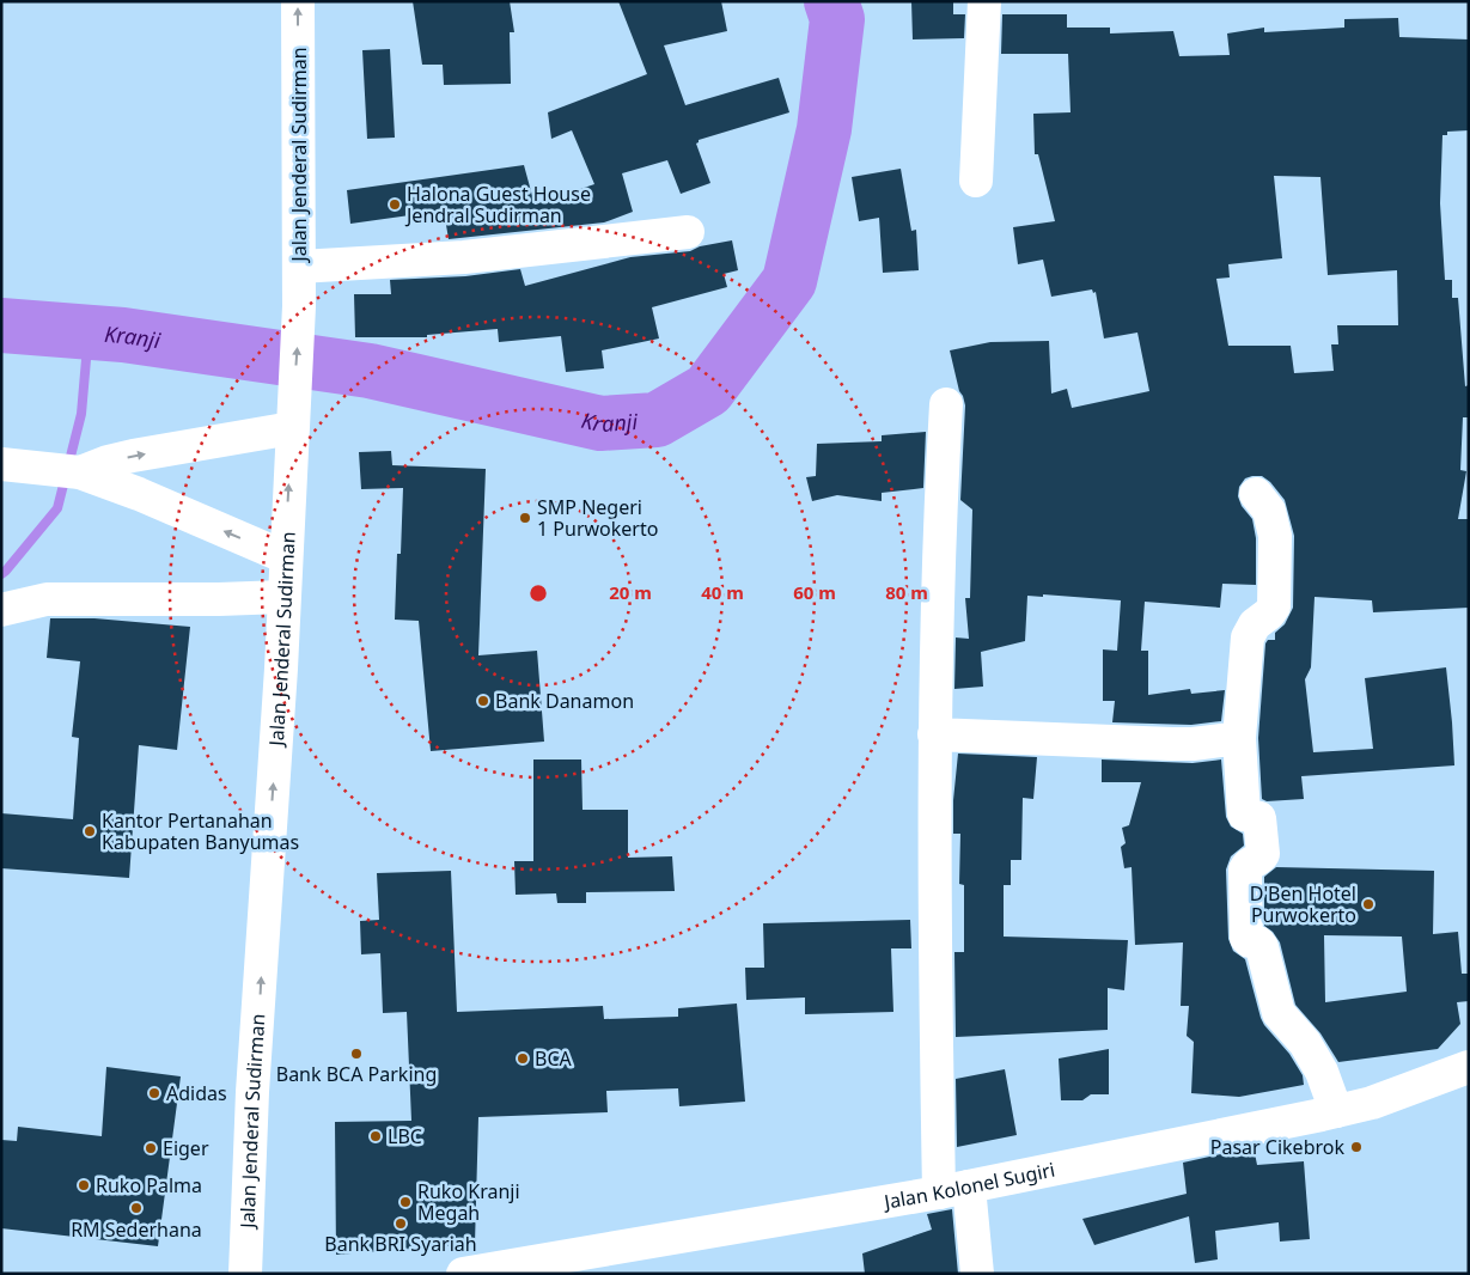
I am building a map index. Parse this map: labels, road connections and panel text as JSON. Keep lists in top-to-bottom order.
{
  "streets": {
    "street": ["Jalan Jenderal Sudirman", "Jalan Kolonel Sugiri"]
  },
  "one_way": ["Jalan Jenderal Sudirman"],
  "water": ["Kranji"],
  "places": [
    "Halona Guest House Jendral Sudirman",
    "SMP Negeri 1 Purwokerto",
    "Bank Danamon",
    "Kantor Pertanahan Kabupaten Banyumas",
    "D'Ben Hotel Purwokerto",
    "Bank BCA Parking",
    "BCA",
    "Adidas",
    "LBC",
    "Pasar Cikebrok",
    "Eiger",
    "Ruko Palma",
    "Ruko Kranji Megah",
    "RM Sederhana",
    "Bank BRI Syariah"
  ],
  "rings": [
    "20 m",
    "40 m",
    "60 m",
    "80 m"
  ]
}
